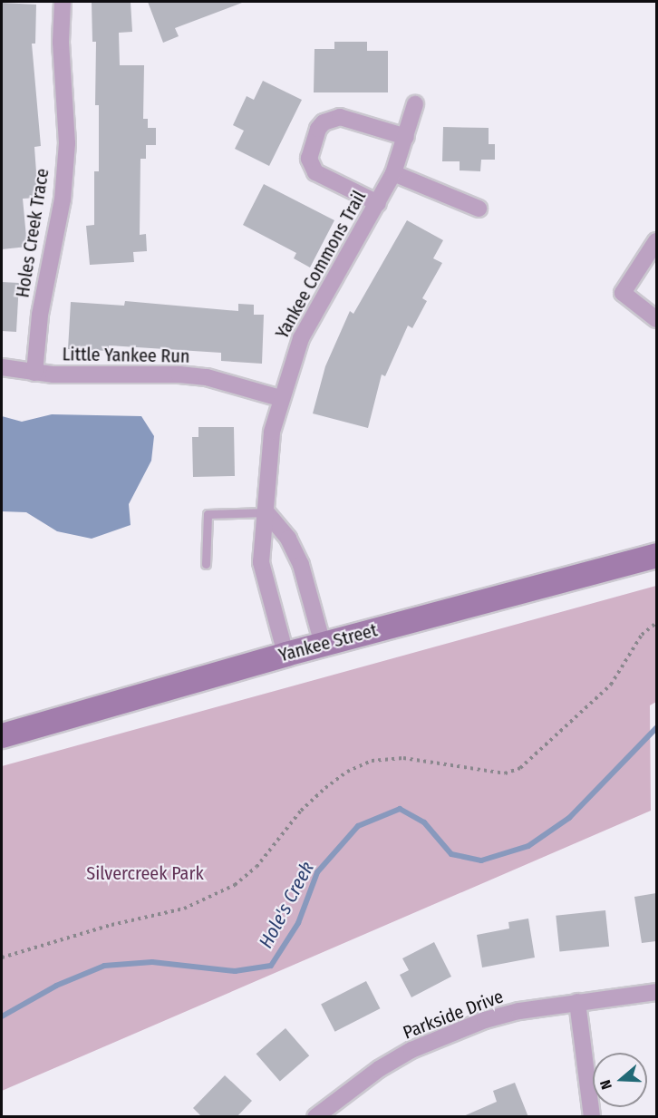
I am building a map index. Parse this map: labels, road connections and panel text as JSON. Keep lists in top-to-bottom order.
{
  "streets": {
    "street": [
      "Holes Creek Trace",
      "Yankee Commons Trail",
      "Little Yankee Run",
      "Yankee Street",
      "Parkside Drive"
    ]
  },
  "crossings": [
    ["Holes Creek Trace", "Little Yankee Run"],
    ["Yankee Commons Trail", "Little Yankee Run"],
    ["Yankee Commons Trail", "Yankee Street"]
  ],
  "water": ["Hole's Creek"],
  "parks": ["Silvercreek Park"],
  "north": "left"
}
